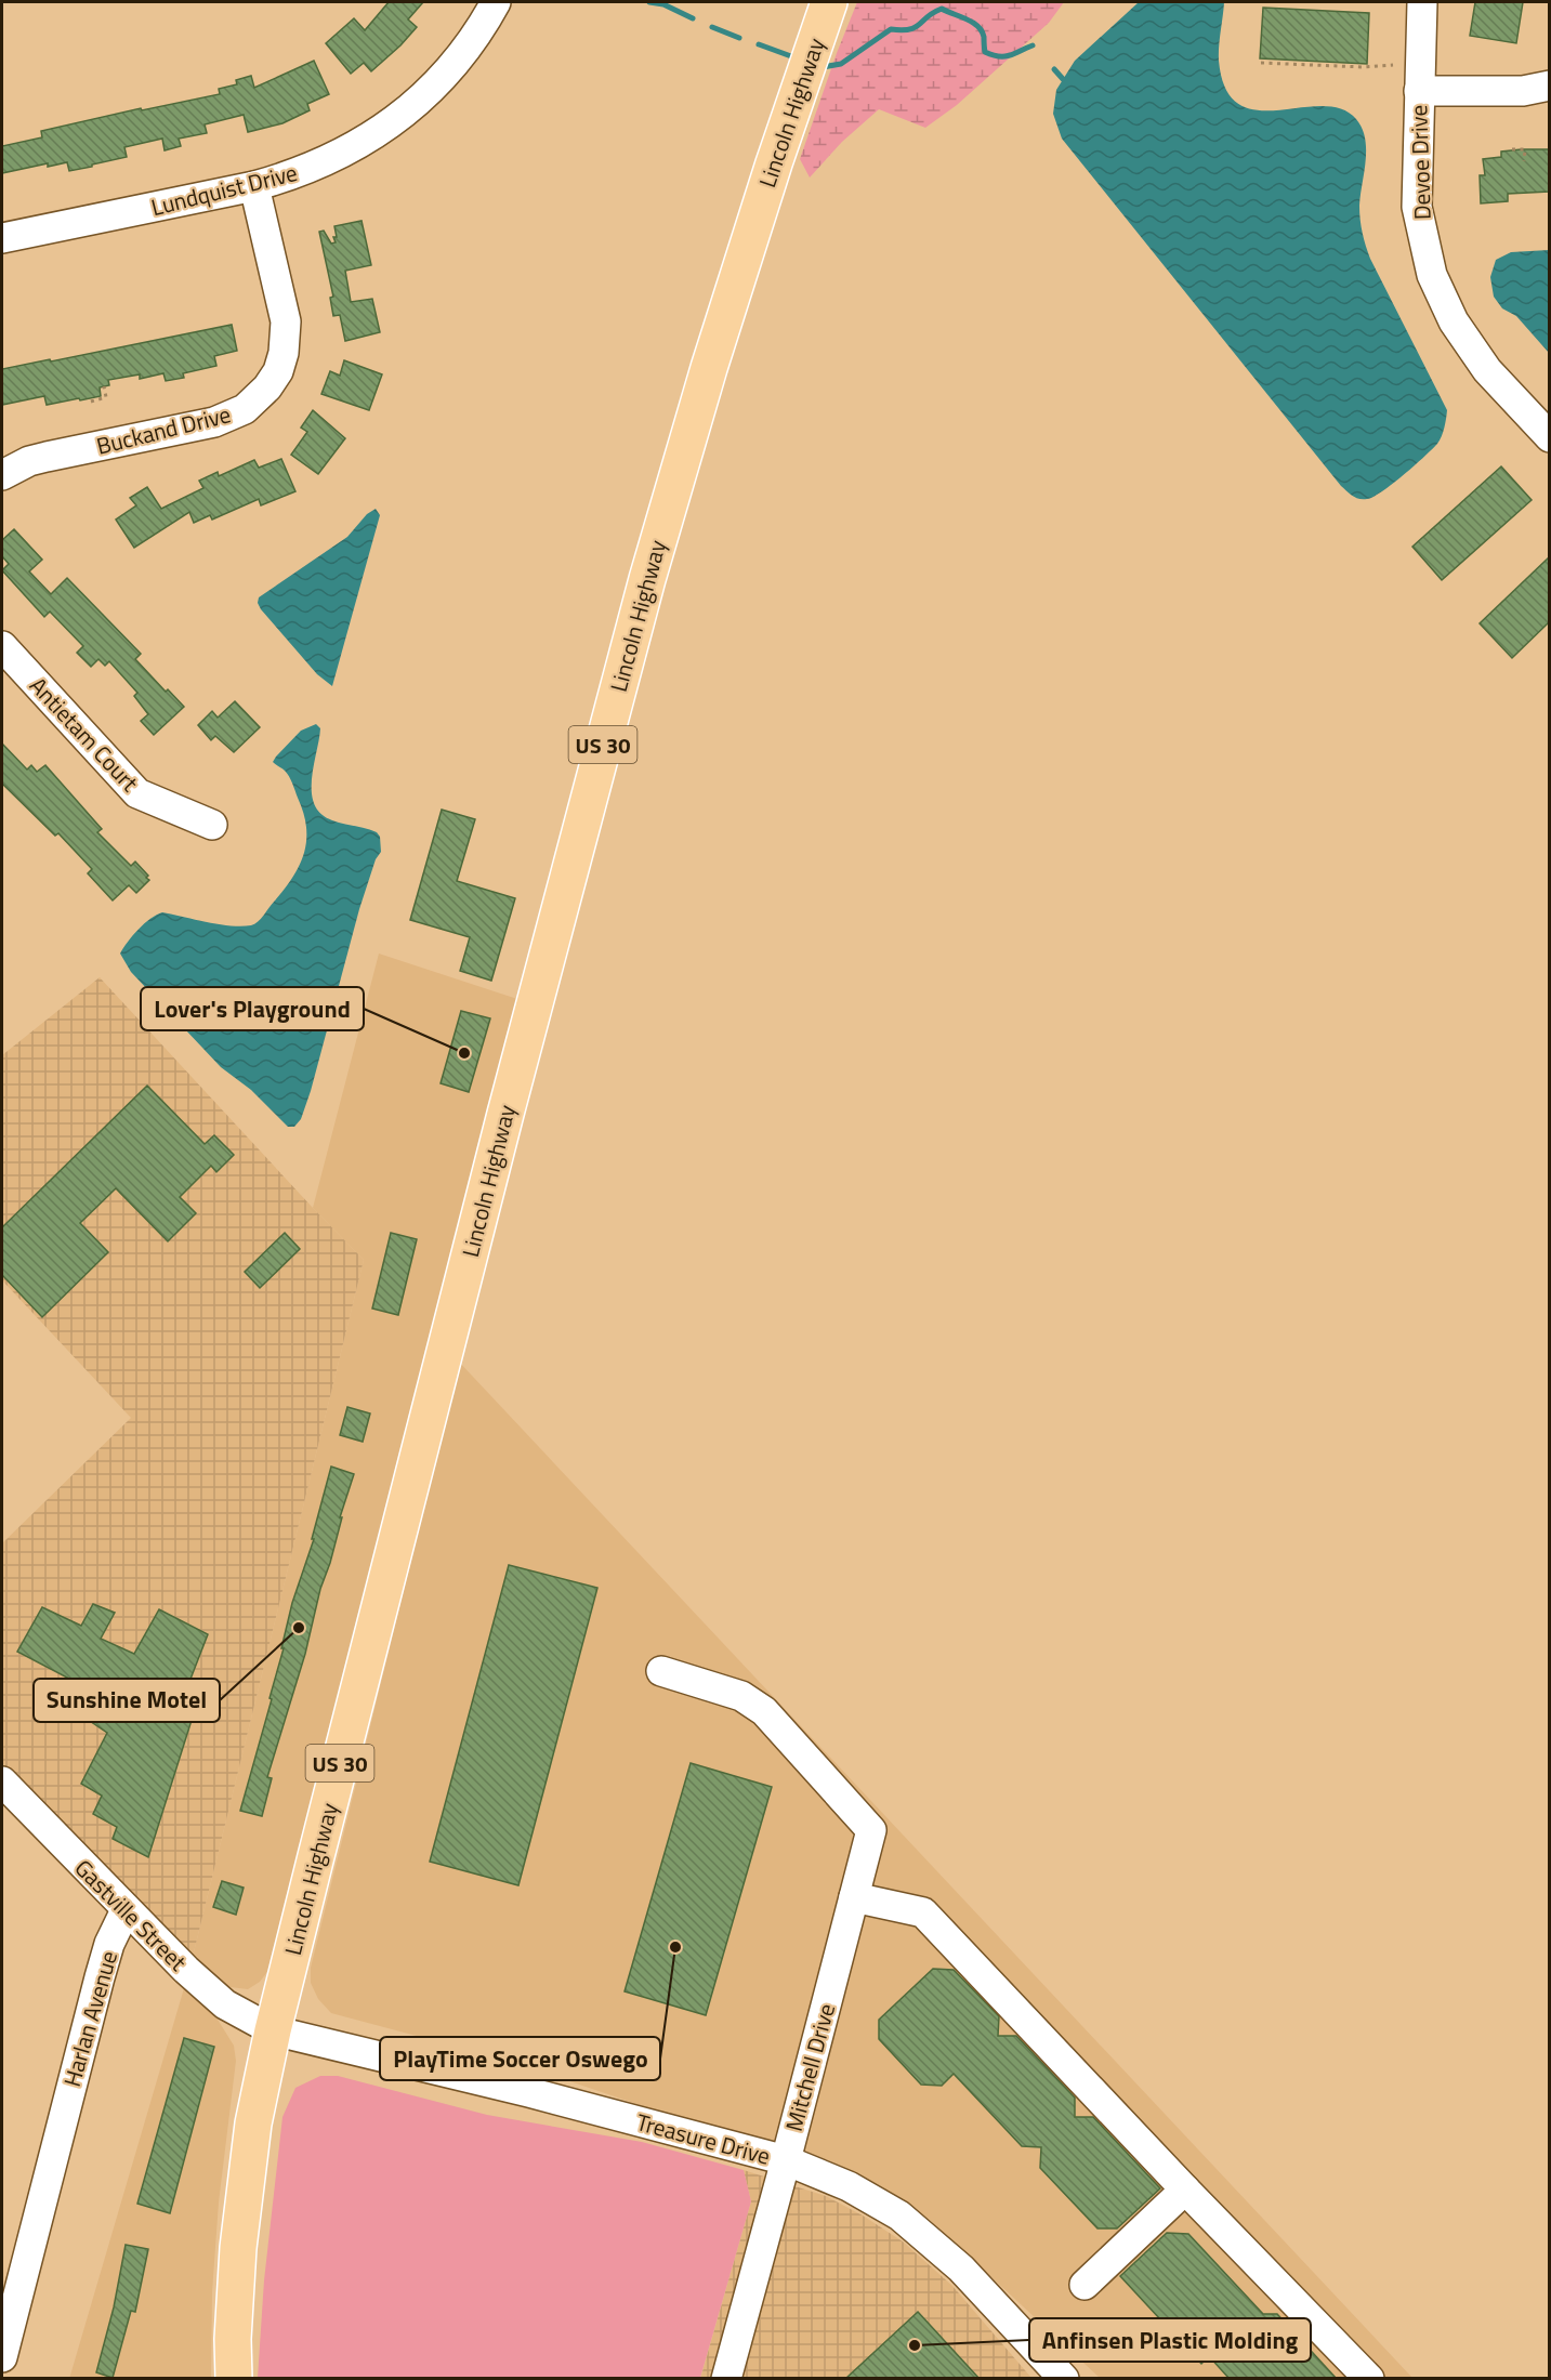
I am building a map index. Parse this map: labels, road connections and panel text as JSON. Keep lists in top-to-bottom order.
{
  "streets": {
    "main road": ["Lincoln Highway", "US 30"],
    "street": [
      "Devoe Drive",
      "Lundquist Drive",
      "Buckand Drive",
      "Antietam Court",
      "Gastville Street",
      "Harlan Avenue",
      "Mitchell Drive",
      "Treasure Drive"
    ]
  },
  "crossings": [
    ["Lincoln Highway", "Gastville Street"],
    ["Lincoln Highway", "Treasure Drive"],
    ["Lundquist Drive", "Buckand Drive"],
    ["Gastville Street", "Harlan Avenue"],
    ["Gastville Street", "Treasure Drive"],
    ["Mitchell Drive", "Treasure Drive"]
  ],
  "places": [
    "Lover's Playground",
    "Sunshine Motel",
    "PlayTime Soccer Oswego",
    "Anfinsen Plastic Molding"
  ]
}
